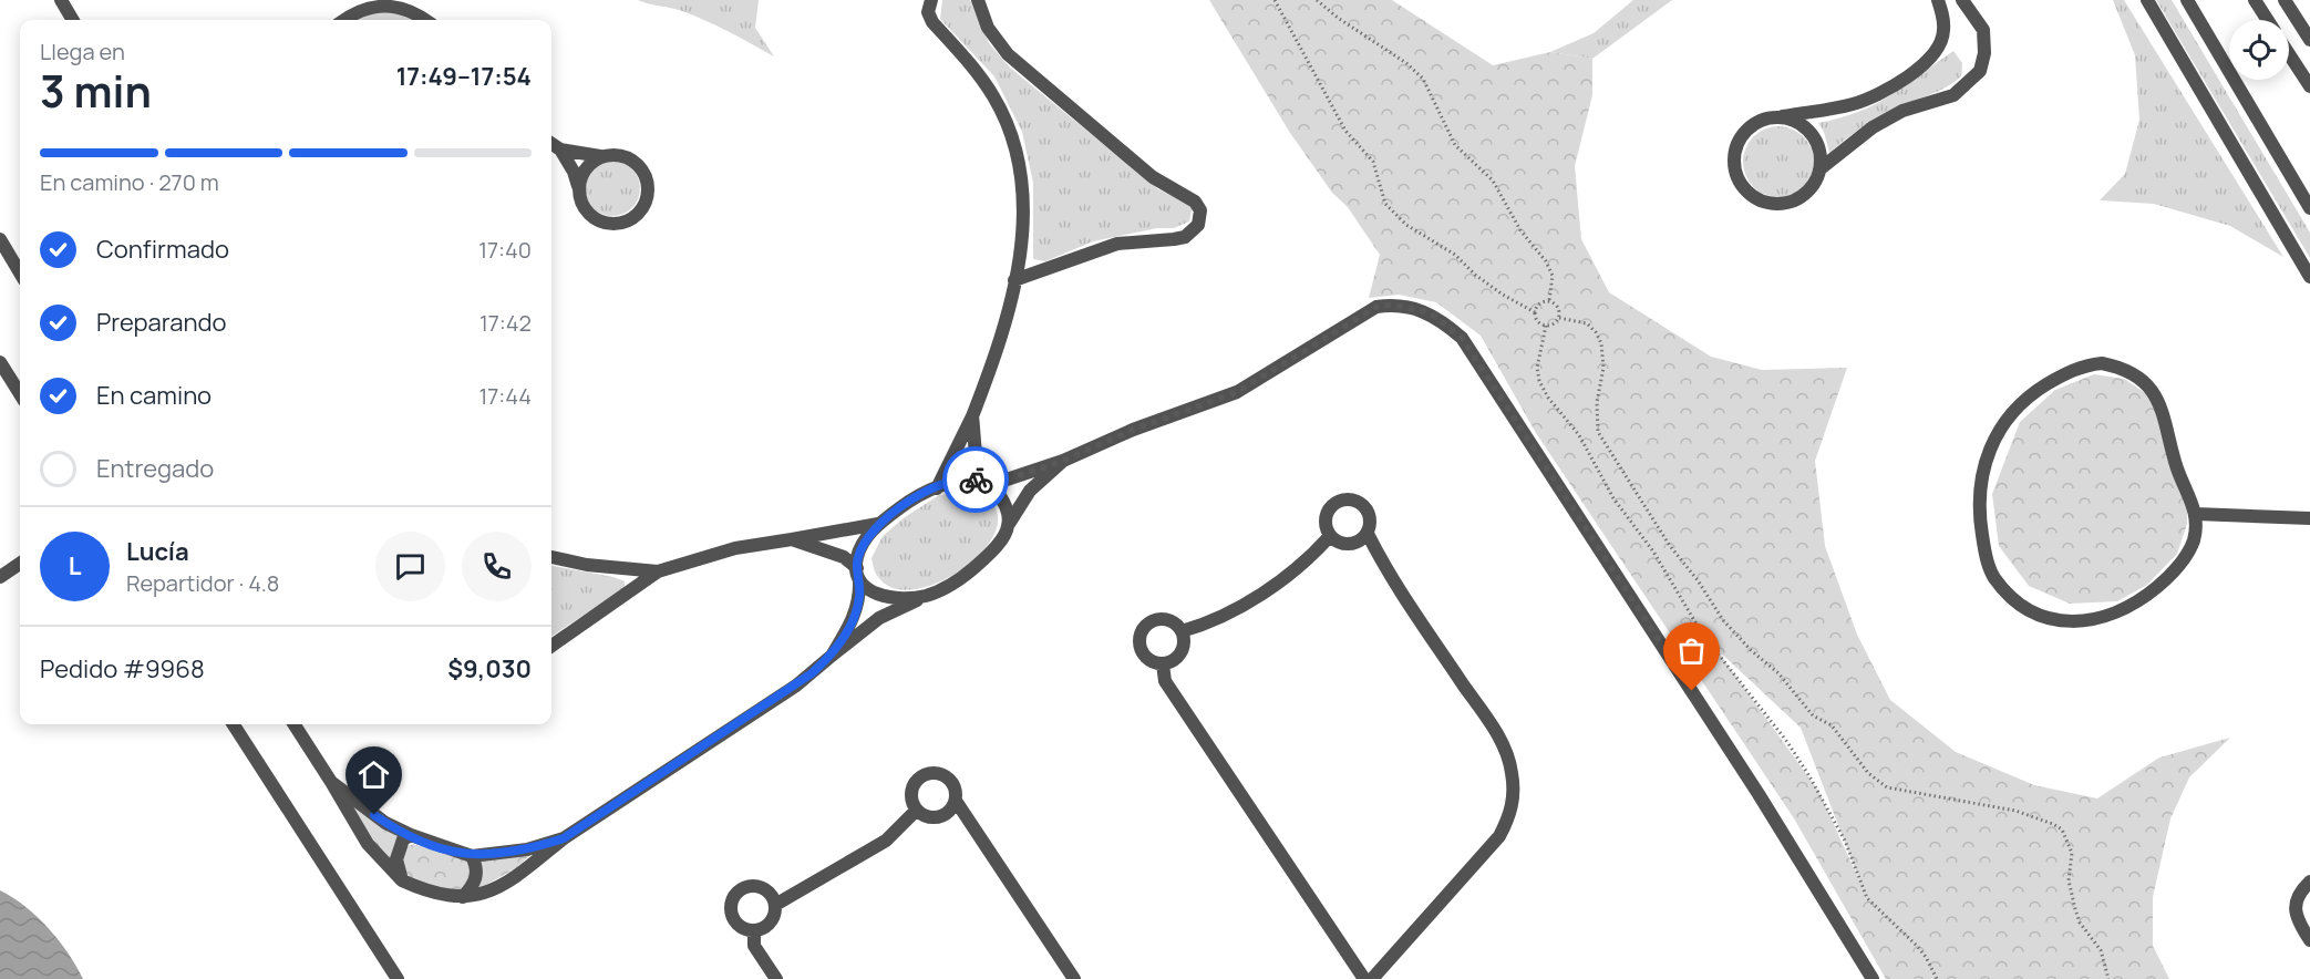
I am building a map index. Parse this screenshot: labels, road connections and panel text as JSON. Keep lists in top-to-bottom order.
{
  "page": {
    "heading": ["3 min", "Llega en", "17:49–17:54"],
    "panel": [
      "Lucía",
      "Repartidor · 4.8",
      "Pedido #9968",
      "$9,030"
    ],
    "bar": "En camino · 270 m",
    "list": [
      ["Confirmado", "17:40"],
      ["Preparando", "17:42"],
      ["En camino", "17:44"],
      "Entregado"
    ],
    "round": "L"
  }
}
